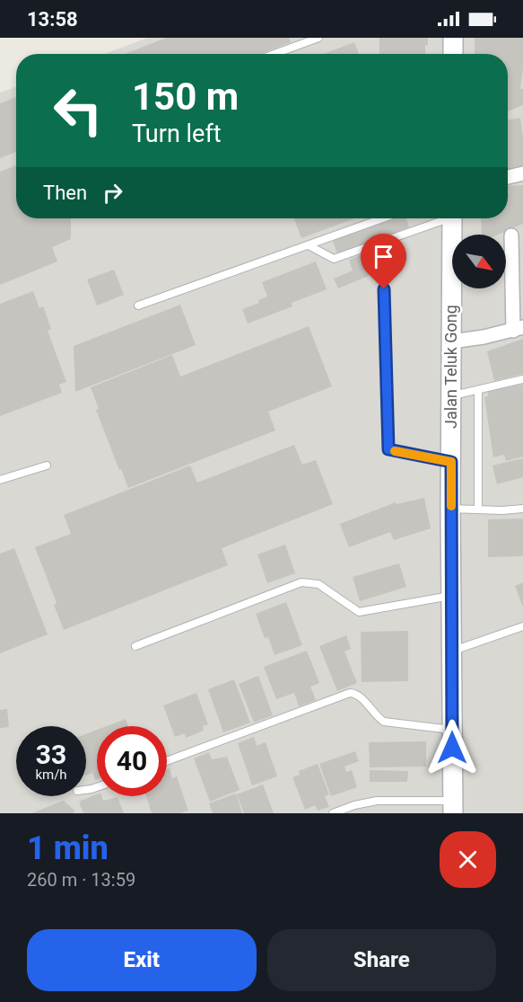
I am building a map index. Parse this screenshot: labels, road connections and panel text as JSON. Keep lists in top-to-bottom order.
{
  "streets": {
    "street": ["Jalan Teluk Gong"]
  },
  "north": "bottom right",
  "page": {
    "status": "13:58",
    "turn": ["150 m", "Turn left"],
    "then": "Then",
    "speed": "33 km/h",
    "limit": "40",
    "heading": ["1 min", "260 m · 13:59"],
    "buttons": ["Exit", "Share"]
  }
}
